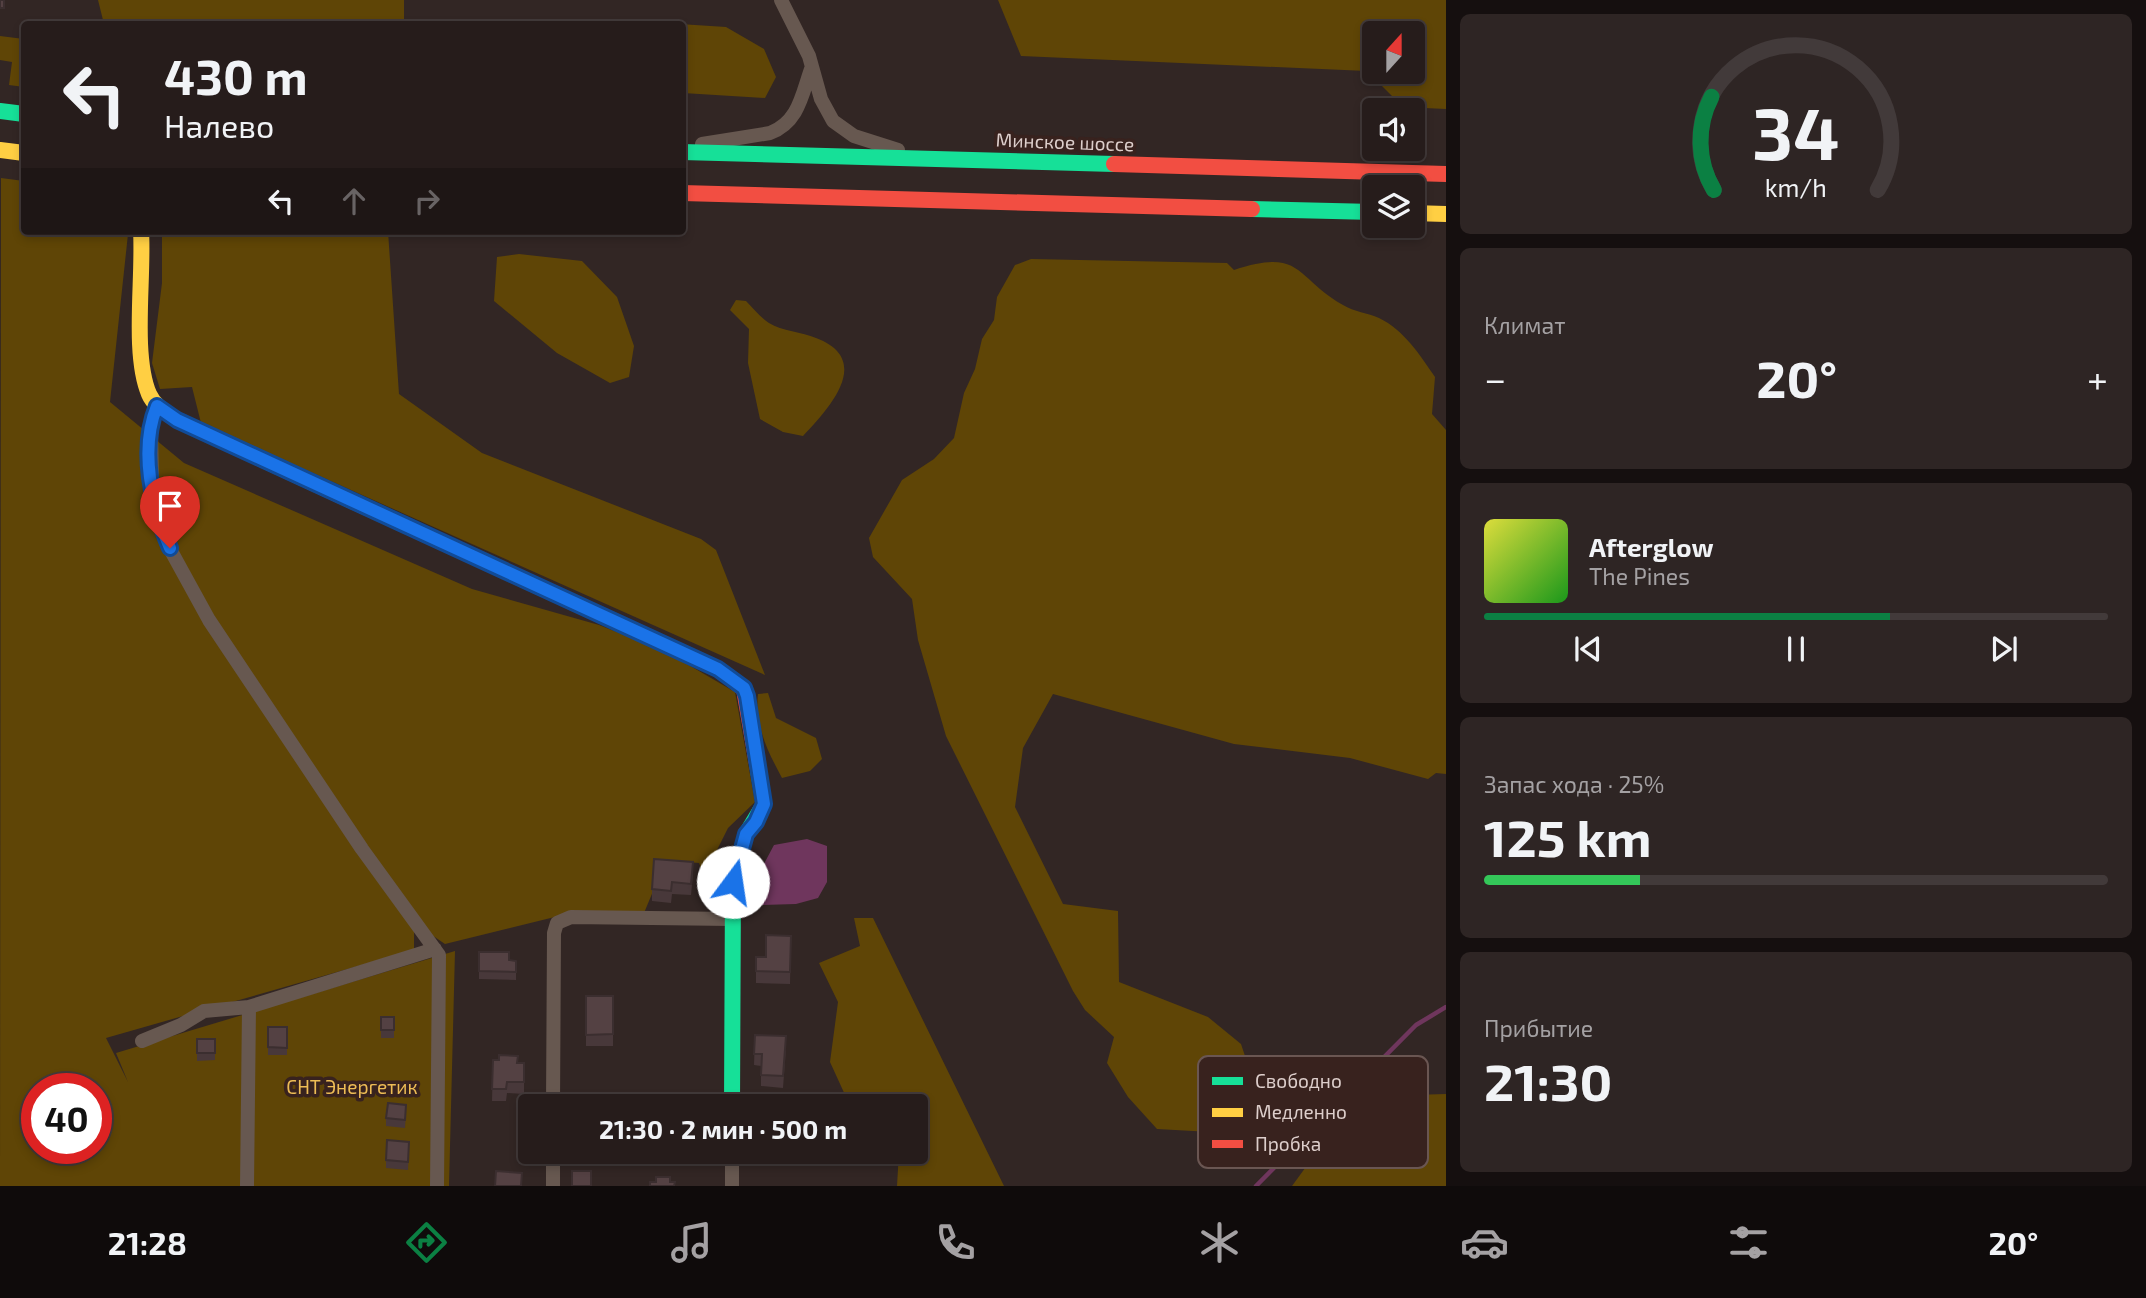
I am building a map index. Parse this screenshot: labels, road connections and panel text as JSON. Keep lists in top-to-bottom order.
{
  "streets": {
    "main road": ["Минское шоссе"]
  },
  "parks": ["СНТ Энергетик"],
  "legend": ["Свободно", "Медленно", "Пробка"],
  "north": "top",
  "page": {
    "turn": ["430 m", "Налево"],
    "tile": [
      "Климат",
      ["Запас хода · 25%", "125 km"],
      ["Прибытие", "21:30"]
    ],
    "heat": ["−", "20°", "+"],
    "song": ["Afterglow", "The Pines"],
    "limit": "40",
    "trip": "21:30 · 2 мин · 500 m",
    "tabs": ["21:28", "20°"],
    "gauge": ["34", "km/h"]
  }
}
